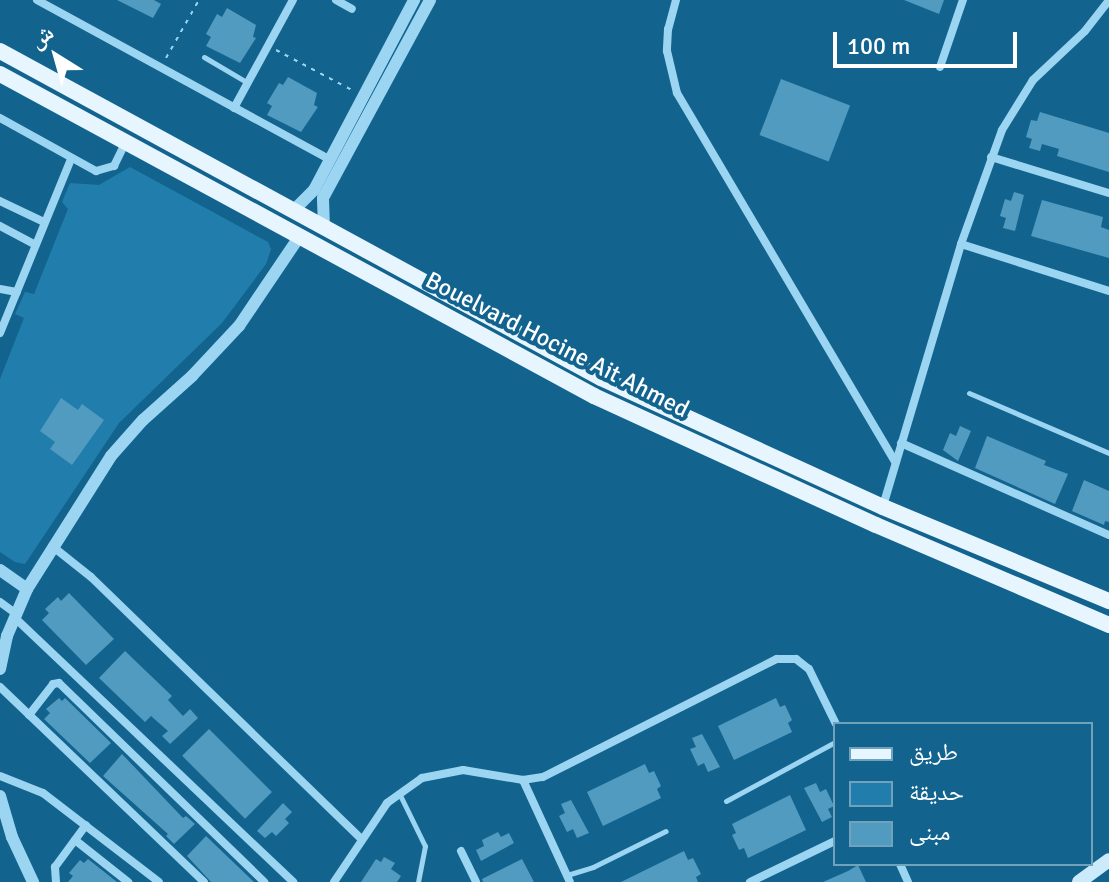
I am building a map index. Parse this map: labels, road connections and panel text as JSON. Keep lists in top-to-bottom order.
{
  "streets": {
    "main road": ["Bouelvard Hocine Ait Ahmed"]
  },
  "legend": ["طريق", "حديقة", "مبنى"],
  "scale_bar": "100 m",
  "north": "top left"
}
